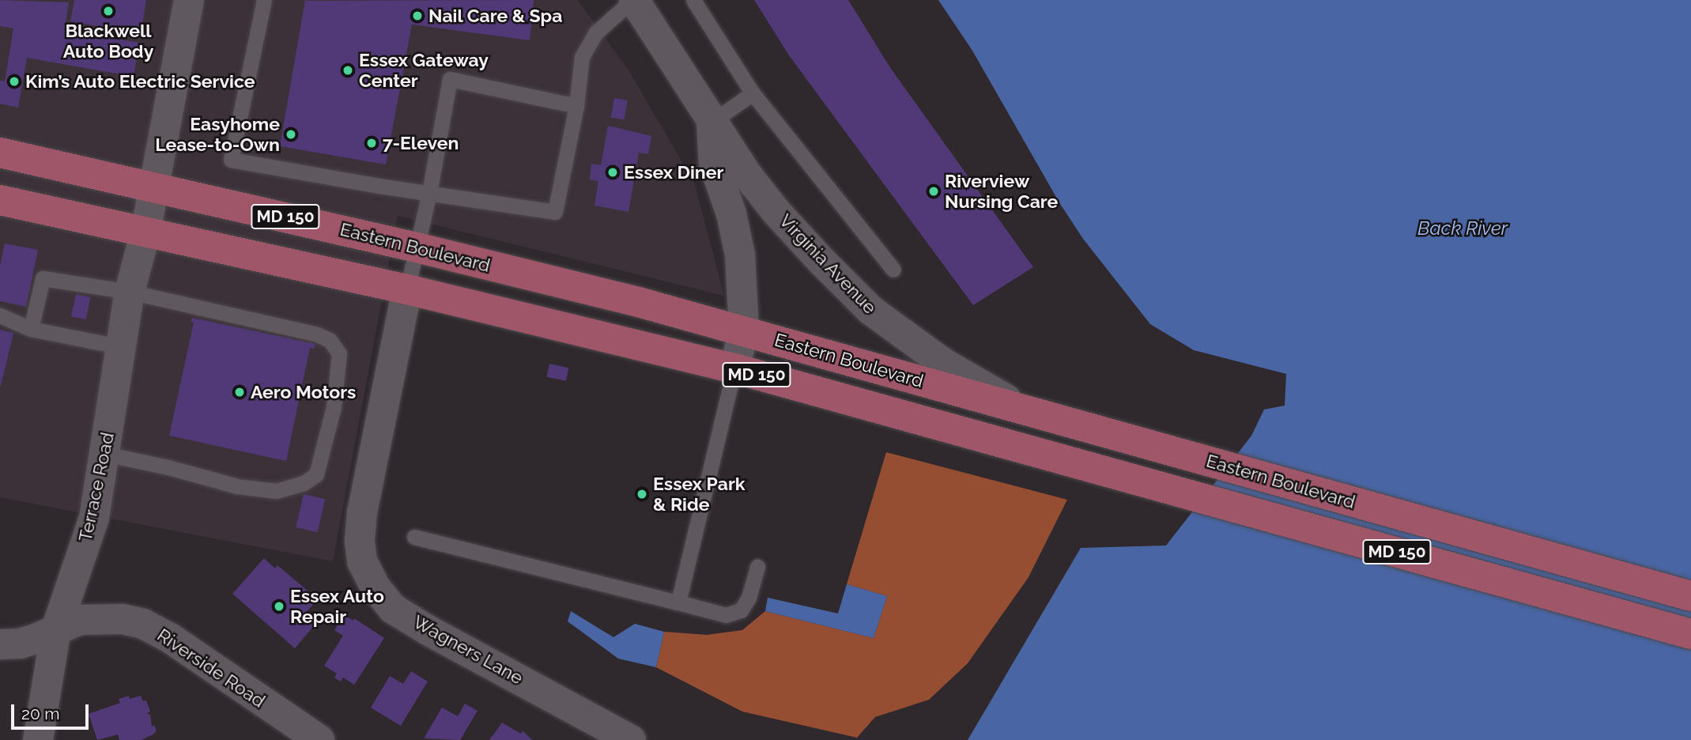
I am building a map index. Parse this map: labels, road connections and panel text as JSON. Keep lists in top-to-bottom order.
{
  "streets": {
    "main road": ["MD 150", "Eastern Boulevard"],
    "street": [
      "Virginia Avenue",
      "Terrace Road",
      "Wagners Lane",
      "Riverside Road"
    ]
  },
  "crossings": [
    ["Eastern Boulevard", "Virginia Avenue"],
    ["Eastern Boulevard", "Terrace Road"],
    ["Eastern Boulevard", "Wagners Lane"],
    ["Terrace Road", "Riverside Road"]
  ],
  "water": ["Back River"],
  "places": [
    "Blackwell Auto Body",
    "Nail Care & Spa",
    "Essex Gateway Center",
    "Kim’s Auto Electric Service",
    "Easyhome Lease-to-Own",
    "7-Eleven",
    "Essex Diner",
    "Riverview Nursing Care",
    "Aero Motors",
    "Essex Park & Ride",
    "Essex Auto Repair"
  ],
  "scale_bar": "20 m"
}
